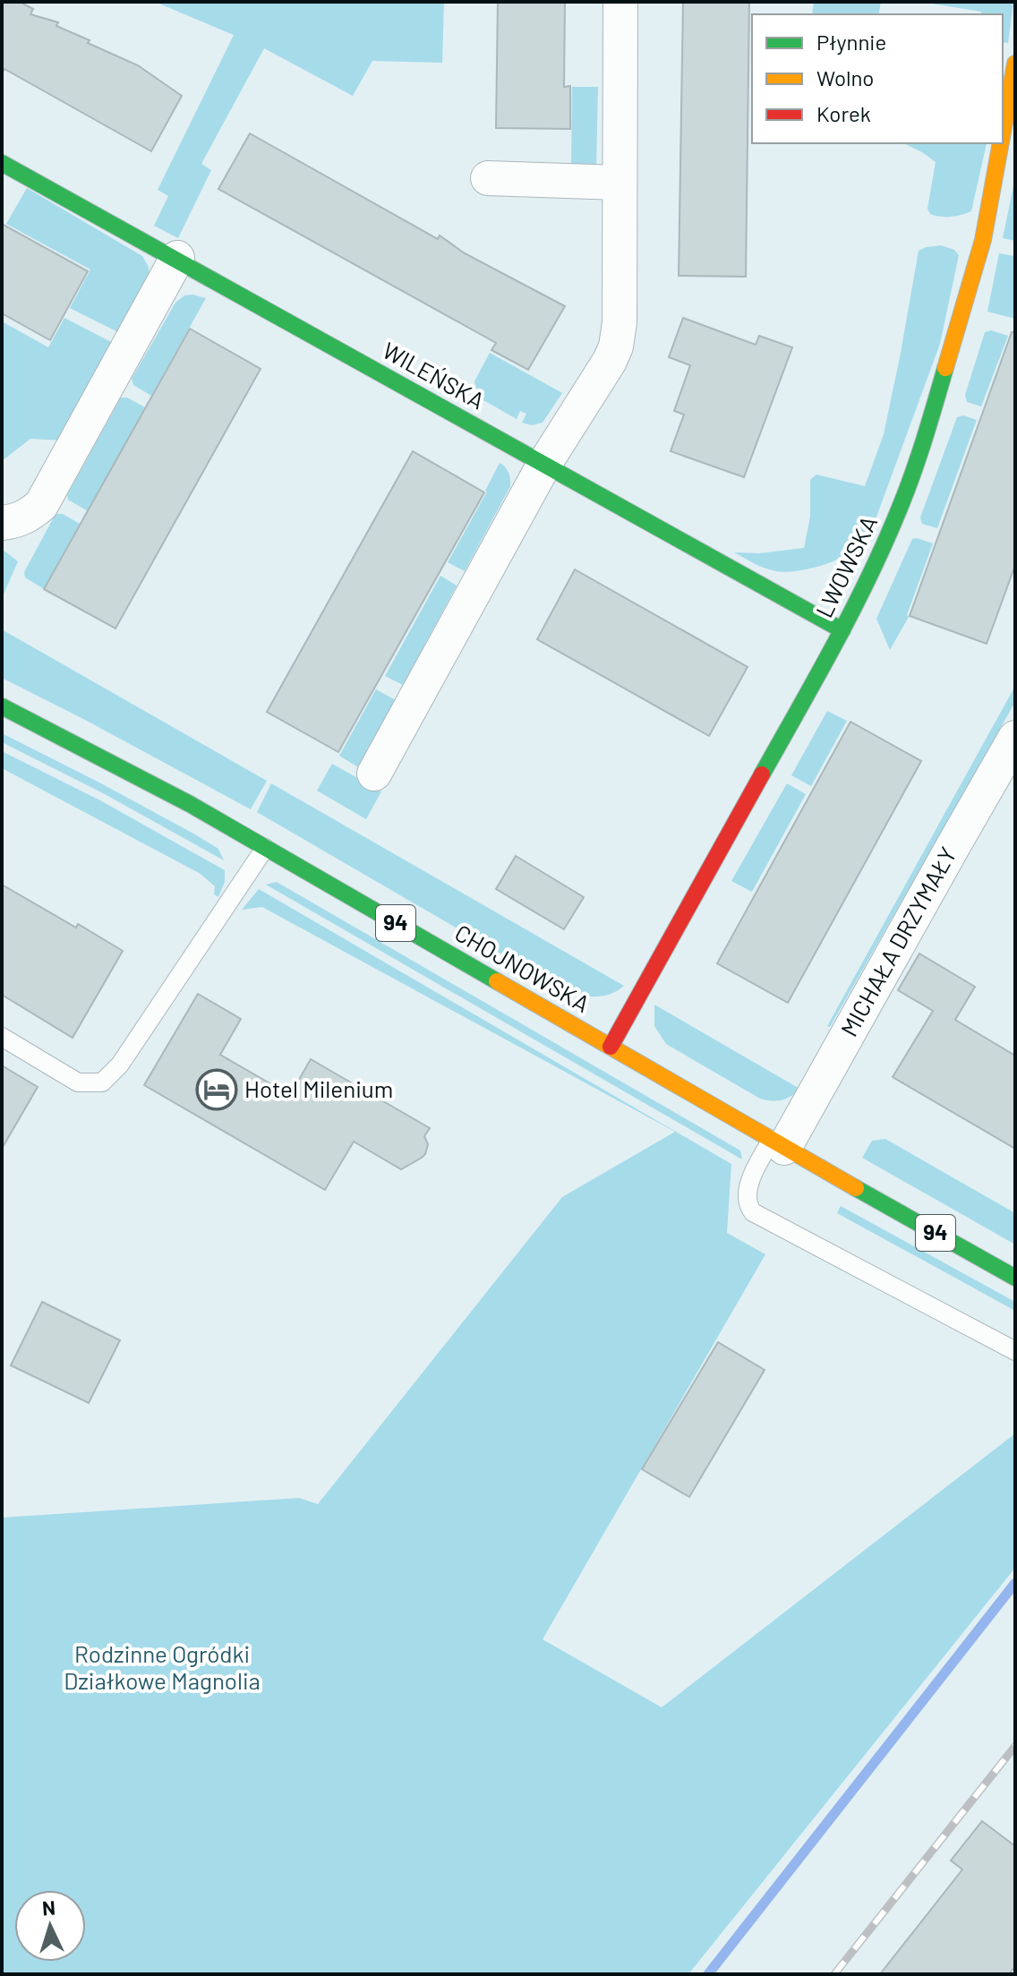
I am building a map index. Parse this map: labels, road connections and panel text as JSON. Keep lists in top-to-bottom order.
{
  "streets": {
    "street": [
      "WILEŃSKA",
      "LWOWSKA",
      "94",
      "MICHAŁA DRZYMAŁY",
      "CHOJNOWSKA"
    ]
  },
  "crossings": [
    ["WILEŃSKA", "LWOWSKA"],
    ["LWOWSKA", "CHOJNOWSKA"],
    ["MICHAŁA DRZYMAŁY", "CHOJNOWSKA"]
  ],
  "parks": ["Rodzinne Ogródki Działkowe Magnolia"],
  "places": {
    "hotel": ["Hotel Milenium"]
  },
  "legend": ["Płynnie", "Wolno", "Korek"],
  "north": "top"
}
